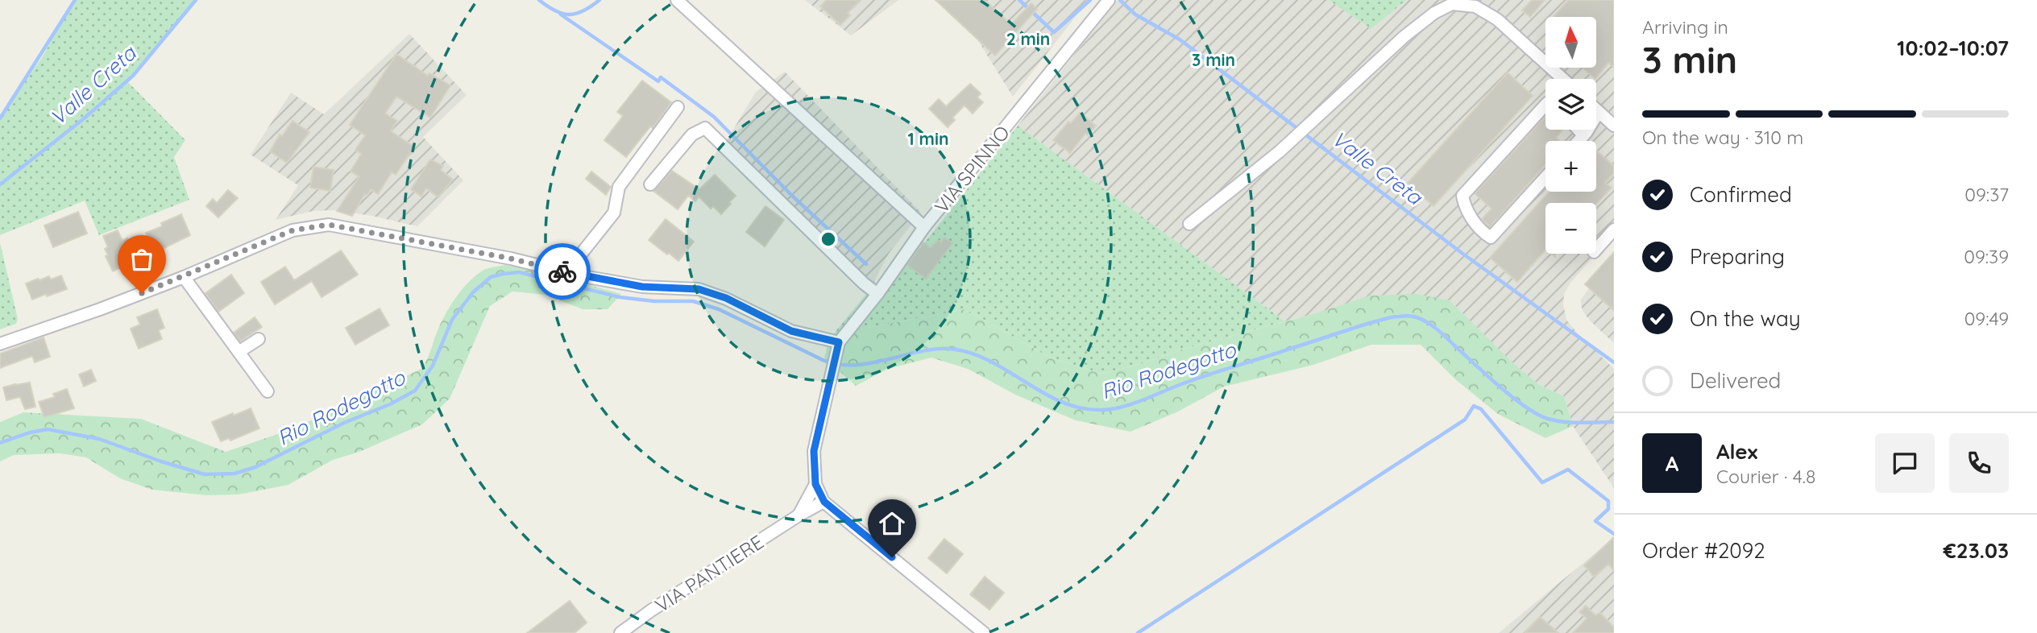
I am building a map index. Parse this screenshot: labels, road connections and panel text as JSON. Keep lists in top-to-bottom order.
{
  "streets": {
    "street": ["VIA SPINNO", "VIA PANTIERE"]
  },
  "water": ["Valle Creta", "Rio Rodegotto"],
  "north": "top",
  "page": {
    "heading": ["3 min", "Arriving in", "10:02–10:07"],
    "panel": [
      "Alex",
      "Courier · 4.8",
      "Order #2092",
      "€23.03"
    ],
    "map_buttons": ["+", "−"],
    "bar": "On the way · 310 m",
    "list": [
      ["Confirmed", "09:37"],
      ["Preparing", "09:39"],
      ["On the way", "09:49"],
      "Delivered"
    ],
    "round": "A"
  },
  "rings": ["2 min", "3 min", "1 min"]
}
